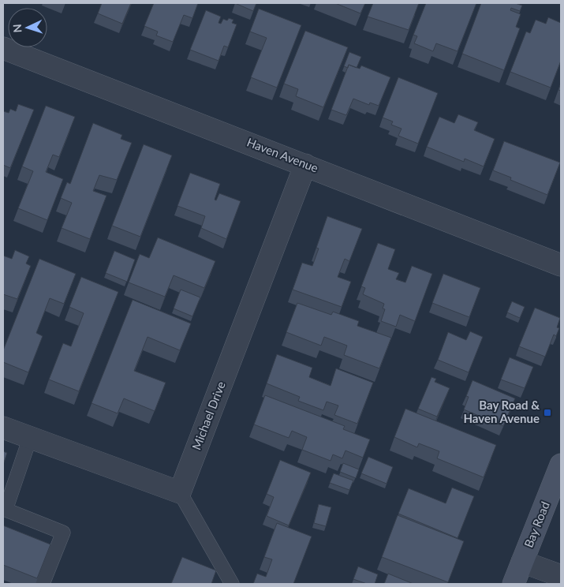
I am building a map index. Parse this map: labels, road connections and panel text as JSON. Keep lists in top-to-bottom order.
{
  "streets": {
    "street": ["Haven Avenue", "Michael Drive", "Bay Road"]
  },
  "crossings": [
    ["Haven Avenue", "Michael Drive"]
  ],
  "places": {
    "transit": ["Bay Road & Haven Avenue"]
  },
  "north": "left"
}
